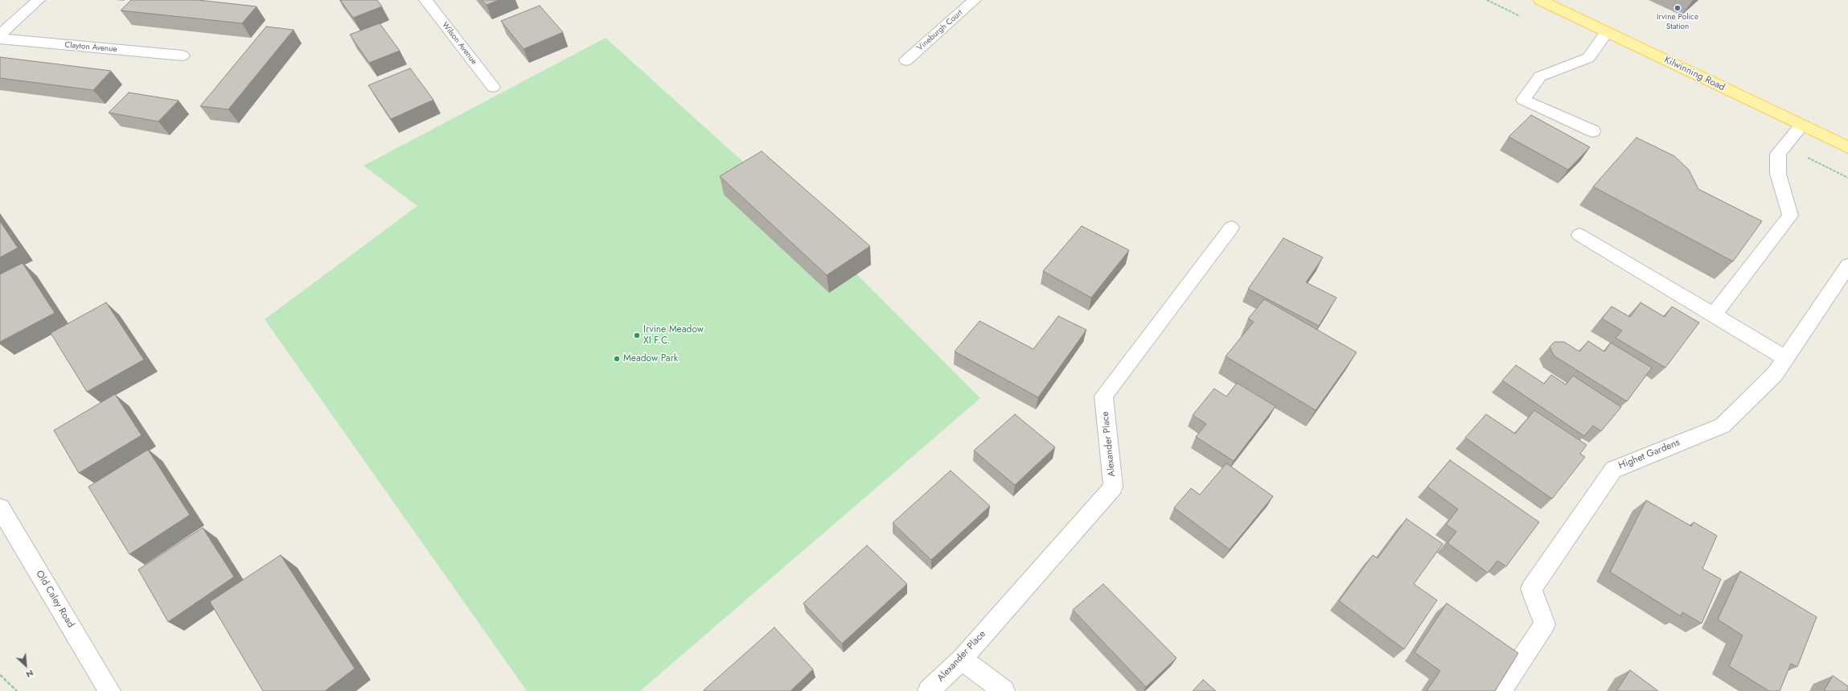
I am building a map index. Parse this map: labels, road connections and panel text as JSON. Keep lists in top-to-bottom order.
{
  "streets": {
    "main road": ["Kilwinning Road"],
    "street": [
      "Vineburgh Court",
      "Wilson Avenue",
      "Clayton Avenue",
      "Alexander Place",
      "Highet Gardens",
      "Old Caley Road"
    ]
  },
  "places": ["Irvine Police Station", "Irvine Meadow XI F.C.", "Meadow Park"],
  "north": "bottom right"
}
